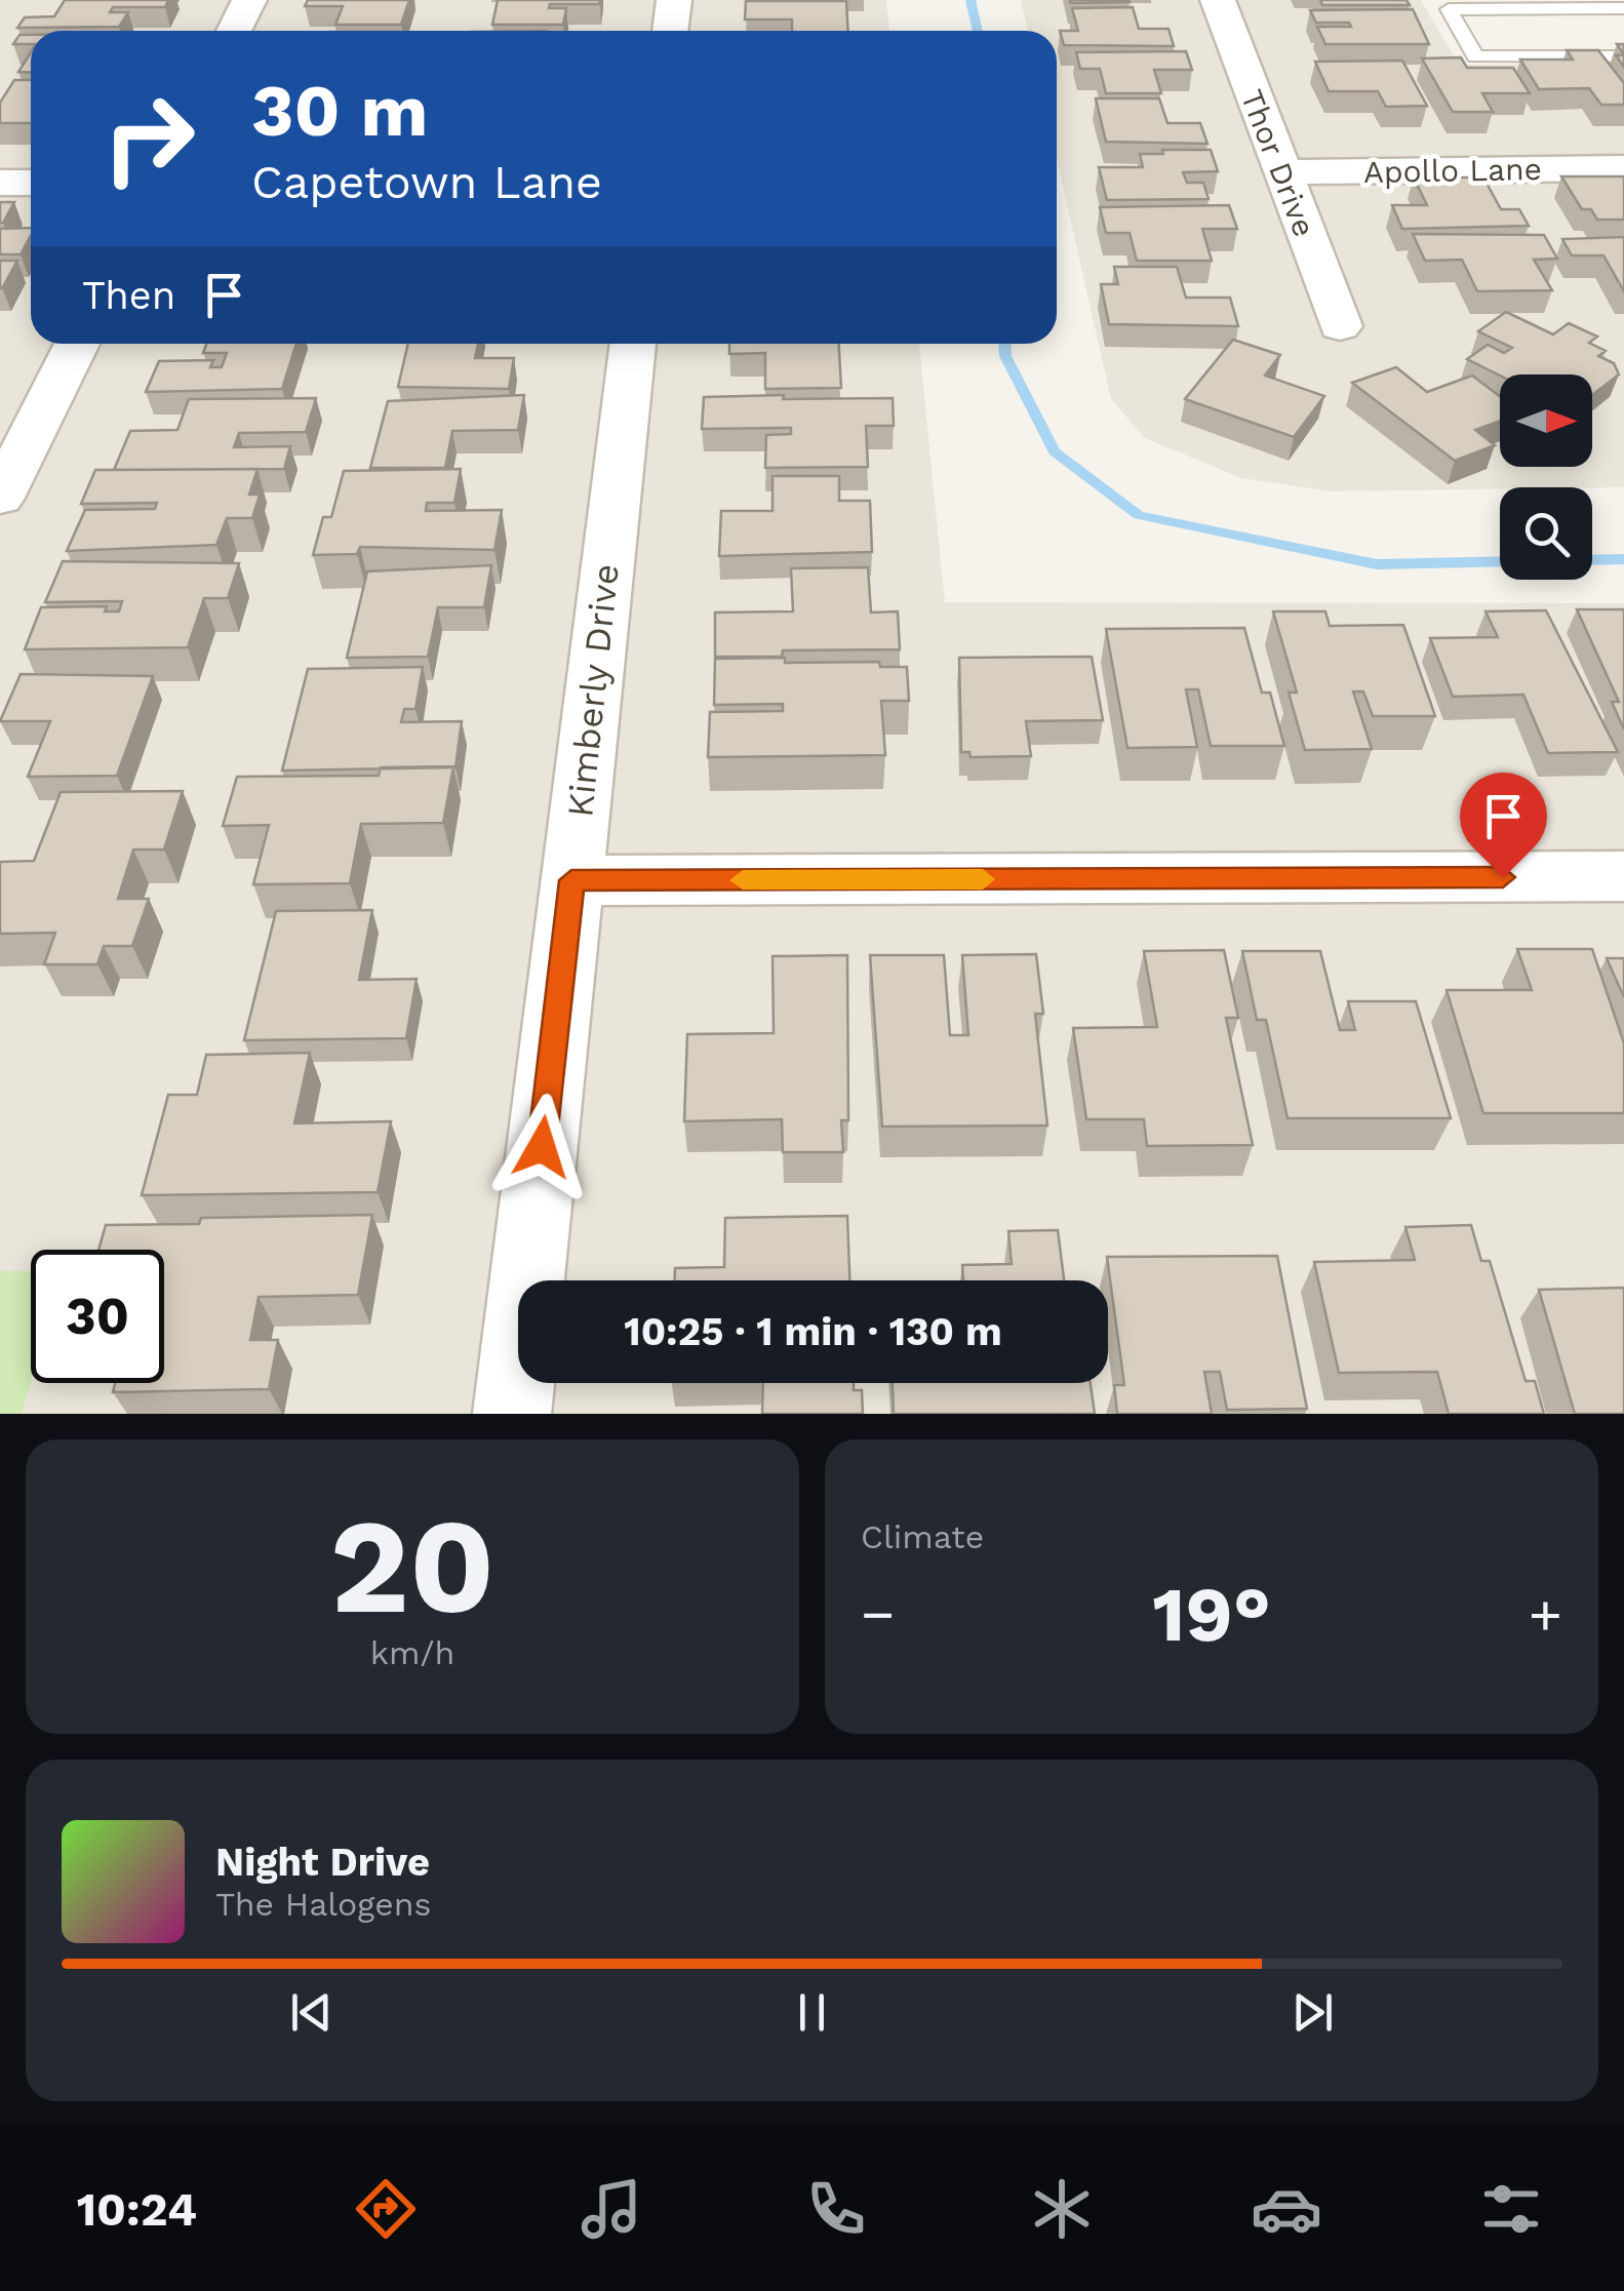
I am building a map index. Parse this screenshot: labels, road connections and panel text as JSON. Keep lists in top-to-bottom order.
{
  "streets": {
    "street": ["Thor Drive", "Apollo Lane", "Kimberly Drive"]
  },
  "crossings": [
    ["Thor Drive", "Apollo Lane"]
  ],
  "north": "right",
  "page": {
    "turn": ["30 m", "Capetown Lane"],
    "then": "Then",
    "limit": "30",
    "trip": "10:25 · 1 min · 130 m",
    "tile": [
      ["20", "km/h"],
      "Climate"
    ],
    "heat": ["−", "19°", "+"],
    "song": ["Night Drive", "The Halogens"],
    "tabs": "10:24"
  }
}
